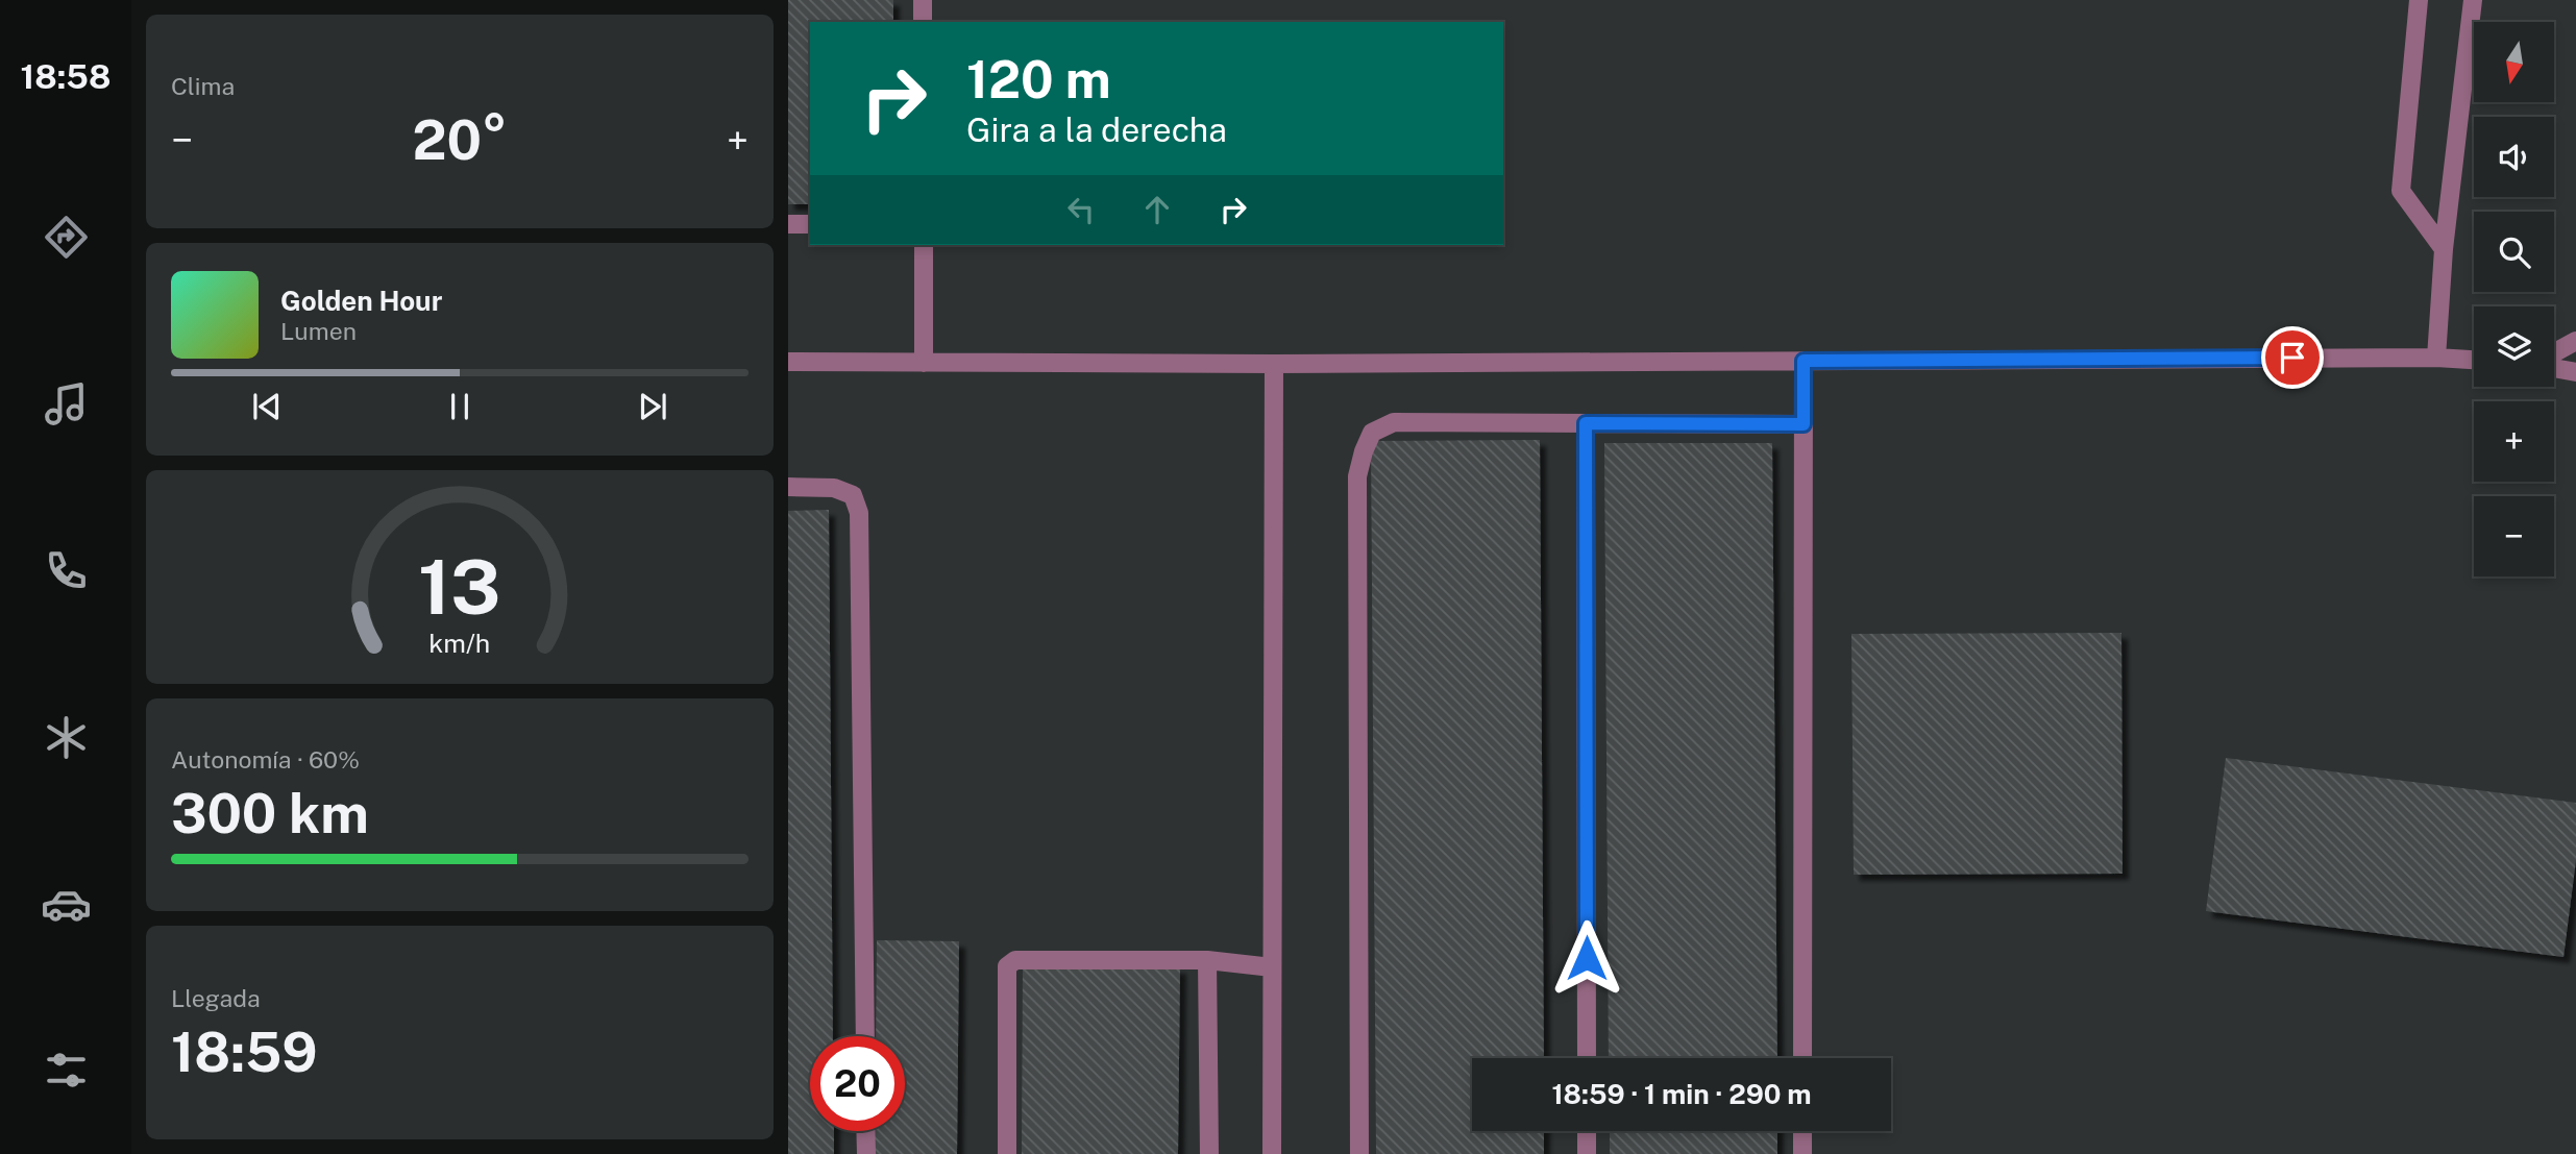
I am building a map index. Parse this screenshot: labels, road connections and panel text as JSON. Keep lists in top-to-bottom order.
{
  "north": "bottom",
  "page": {
    "tabs": "18:58",
    "tile": [
      "Clima",
      ["Autonomía · 60%", "300 km"],
      ["Llegada", "18:59"]
    ],
    "map_buttons": ["+", "−"],
    "turn": ["120 m", "Gira a la derecha"],
    "heat": ["−", "20°", "+"],
    "song": ["Golden Hour", "Lumen"],
    "limit": "20",
    "trip": "18:59 · 1 min · 290 m",
    "gauge": ["13", "km/h"]
  }
}
